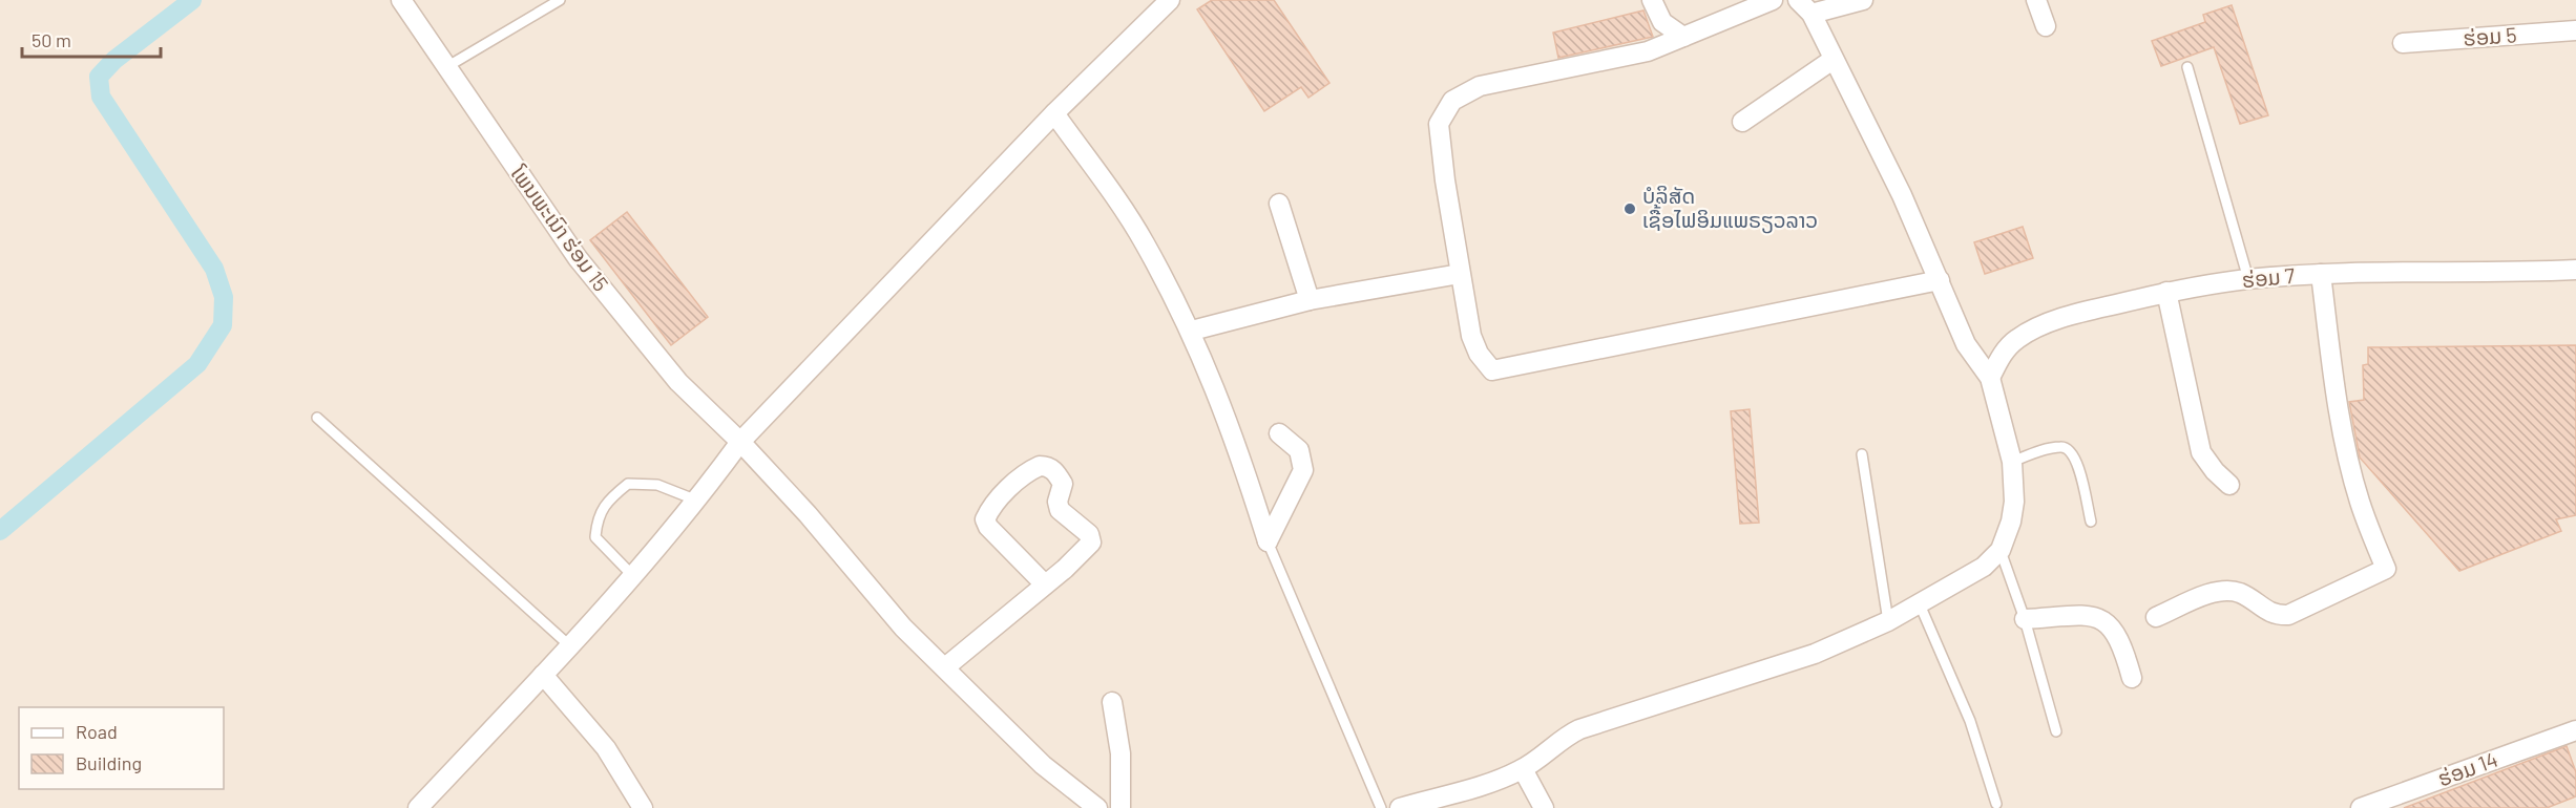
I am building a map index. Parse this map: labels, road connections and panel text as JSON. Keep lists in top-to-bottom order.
{
  "streets": {
    "street": [
      "ຮ່ອມ 5",
      "ໂພນພະເນົາ ຮ່ອມ 15",
      "ຮ່ອມ 7",
      "ຮ່ອມ 14"
    ]
  },
  "places": ["ບໍລິສັດ ເຊື້ອໄຟອິມແພຣຽວລາວ"],
  "legend": ["Road", "Building"],
  "scale_bar": "50 m"
}
